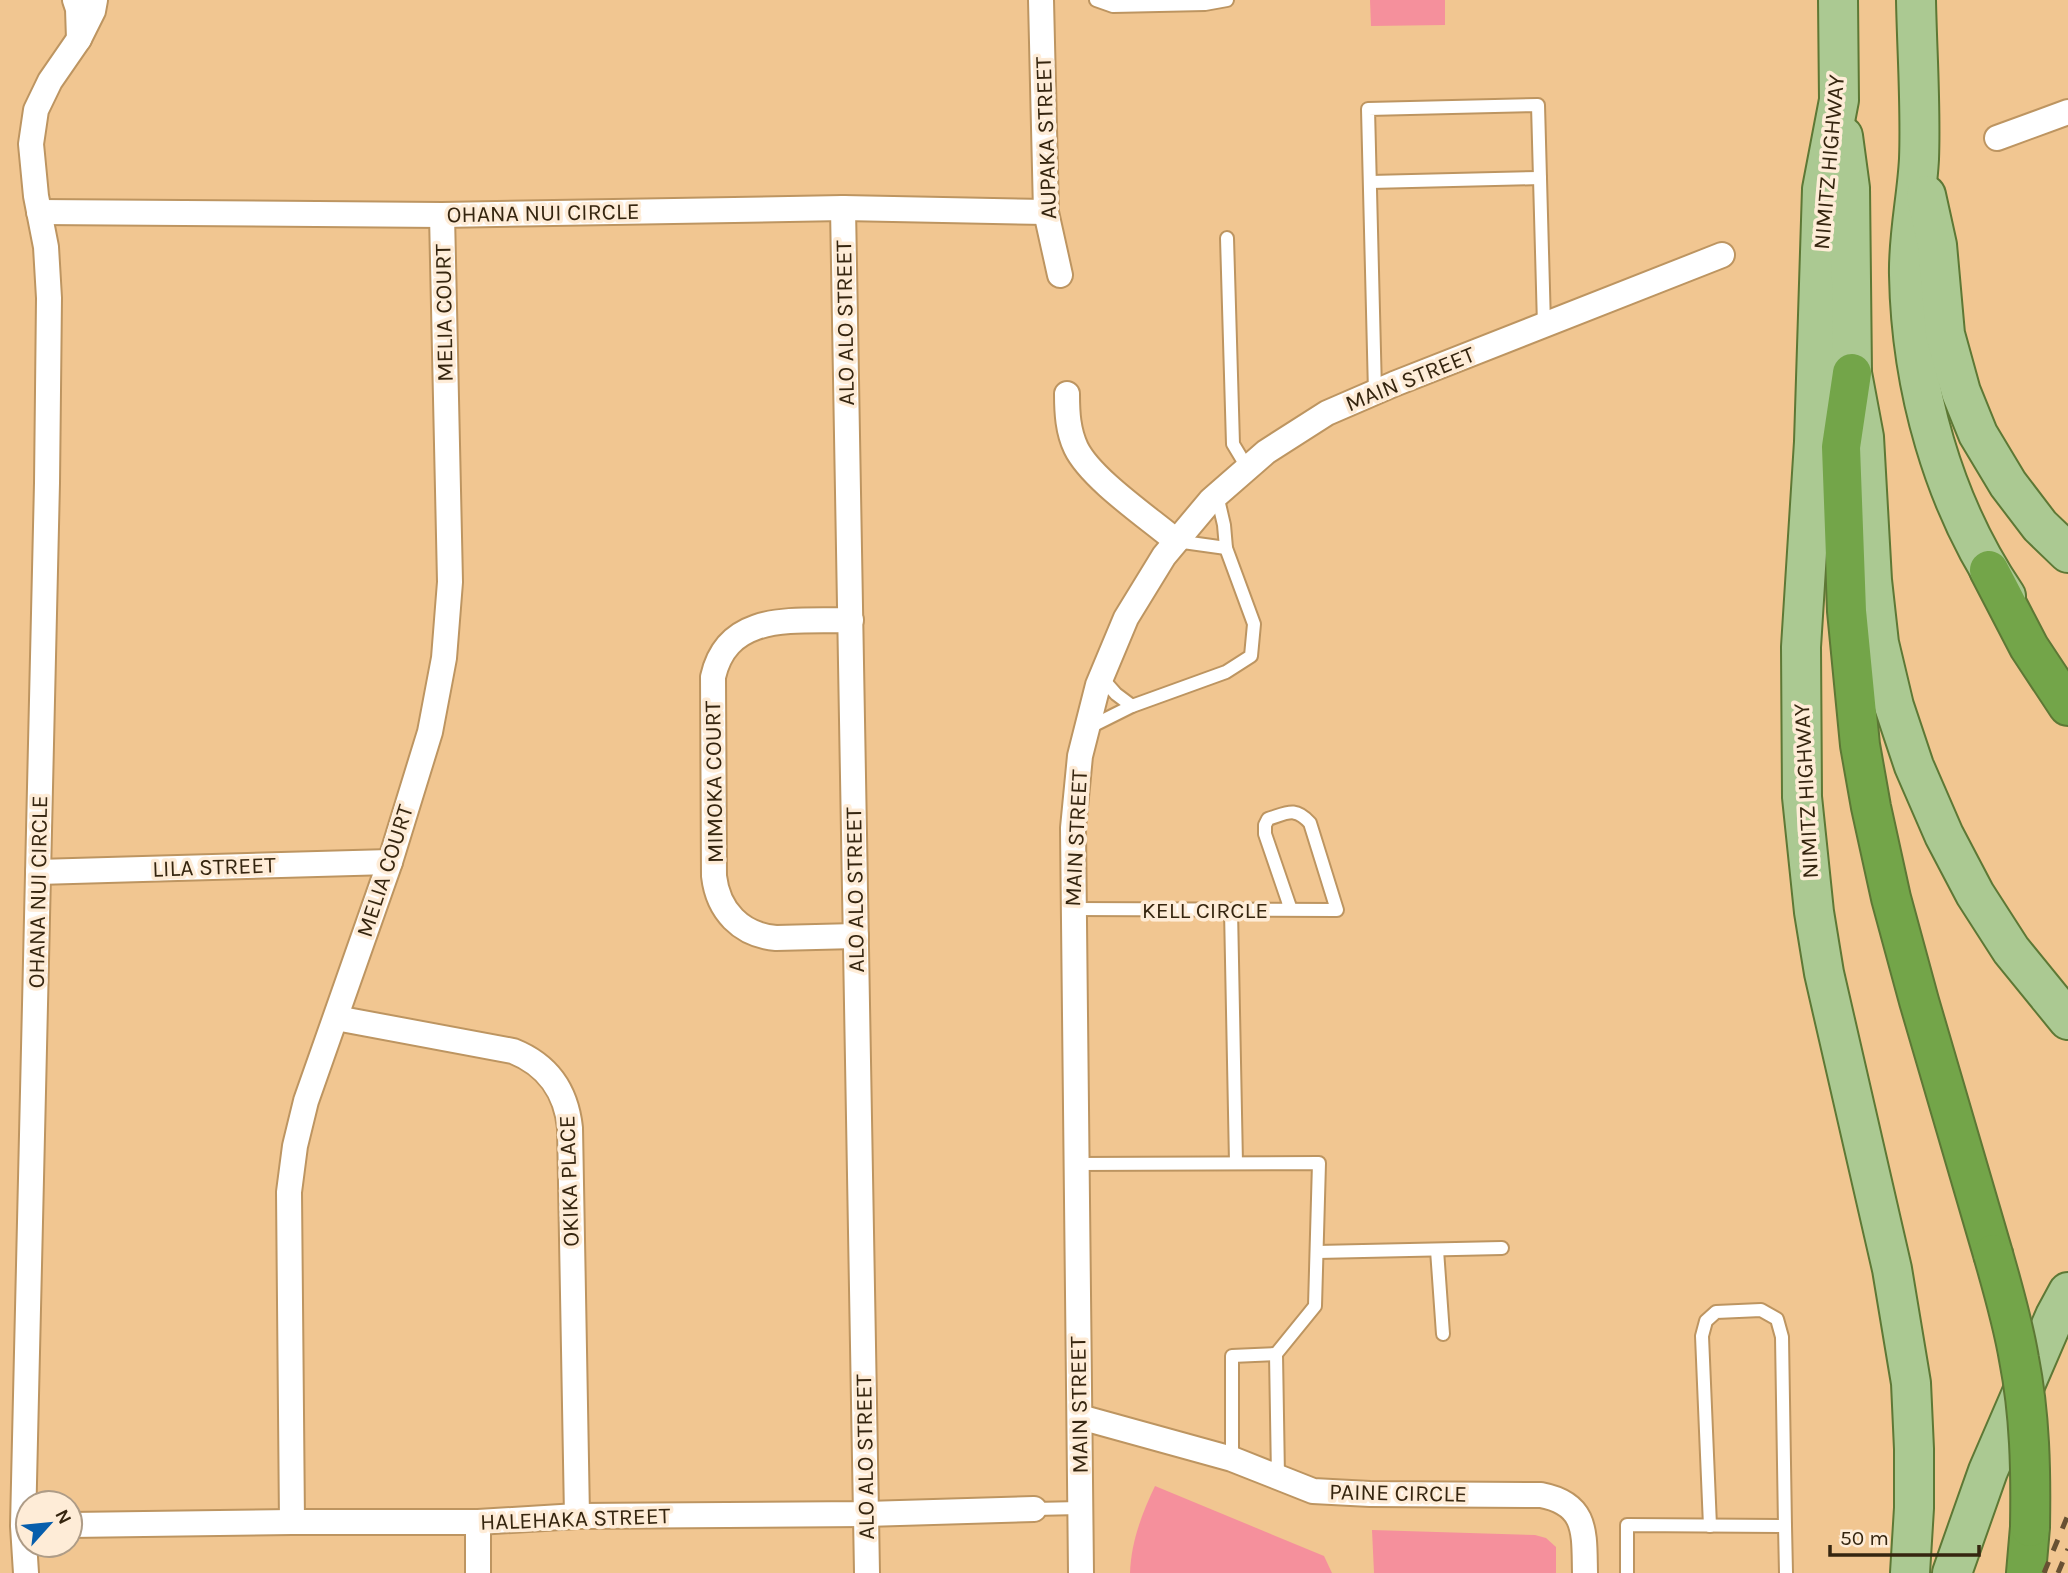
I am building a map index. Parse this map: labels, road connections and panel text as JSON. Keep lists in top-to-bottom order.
{
  "streets": {
    "main road": ["NIMITZ HIGHWAY"],
    "street": [
      "AUPAKA STREET",
      "OHANA NUI CIRCLE",
      "MELIA COURT",
      "ALO ALO STREET",
      "MAIN STREET",
      "MIMOKA COURT",
      "LILA STREET",
      "OKIKA PLACE",
      "PAINE CIRCLE",
      "HALEHAKA STREET"
    ],
    "lane": ["KELL CIRCLE"]
  },
  "crossings": [
    ["AUPAKA STREET", "OHANA NUI CIRCLE"],
    ["OHANA NUI CIRCLE", "MELIA COURT"],
    ["OHANA NUI CIRCLE", "ALO ALO STREET"],
    ["OHANA NUI CIRCLE", "LILA STREET"],
    ["MELIA COURT", "LILA STREET"],
    ["MELIA COURT", "OKIKA PLACE"],
    ["MELIA COURT", "HALEHAKA STREET"],
    ["ALO ALO STREET", "MIMOKA COURT"],
    ["ALO ALO STREET", "HALEHAKA STREET"],
    ["MAIN STREET", "KELL CIRCLE"],
    ["MAIN STREET", "PAINE CIRCLE"],
    ["MAIN STREET", "HALEHAKA STREET"],
    ["OKIKA PLACE", "HALEHAKA STREET"]
  ],
  "scale_bar": "50 m",
  "north": "top right"
}
